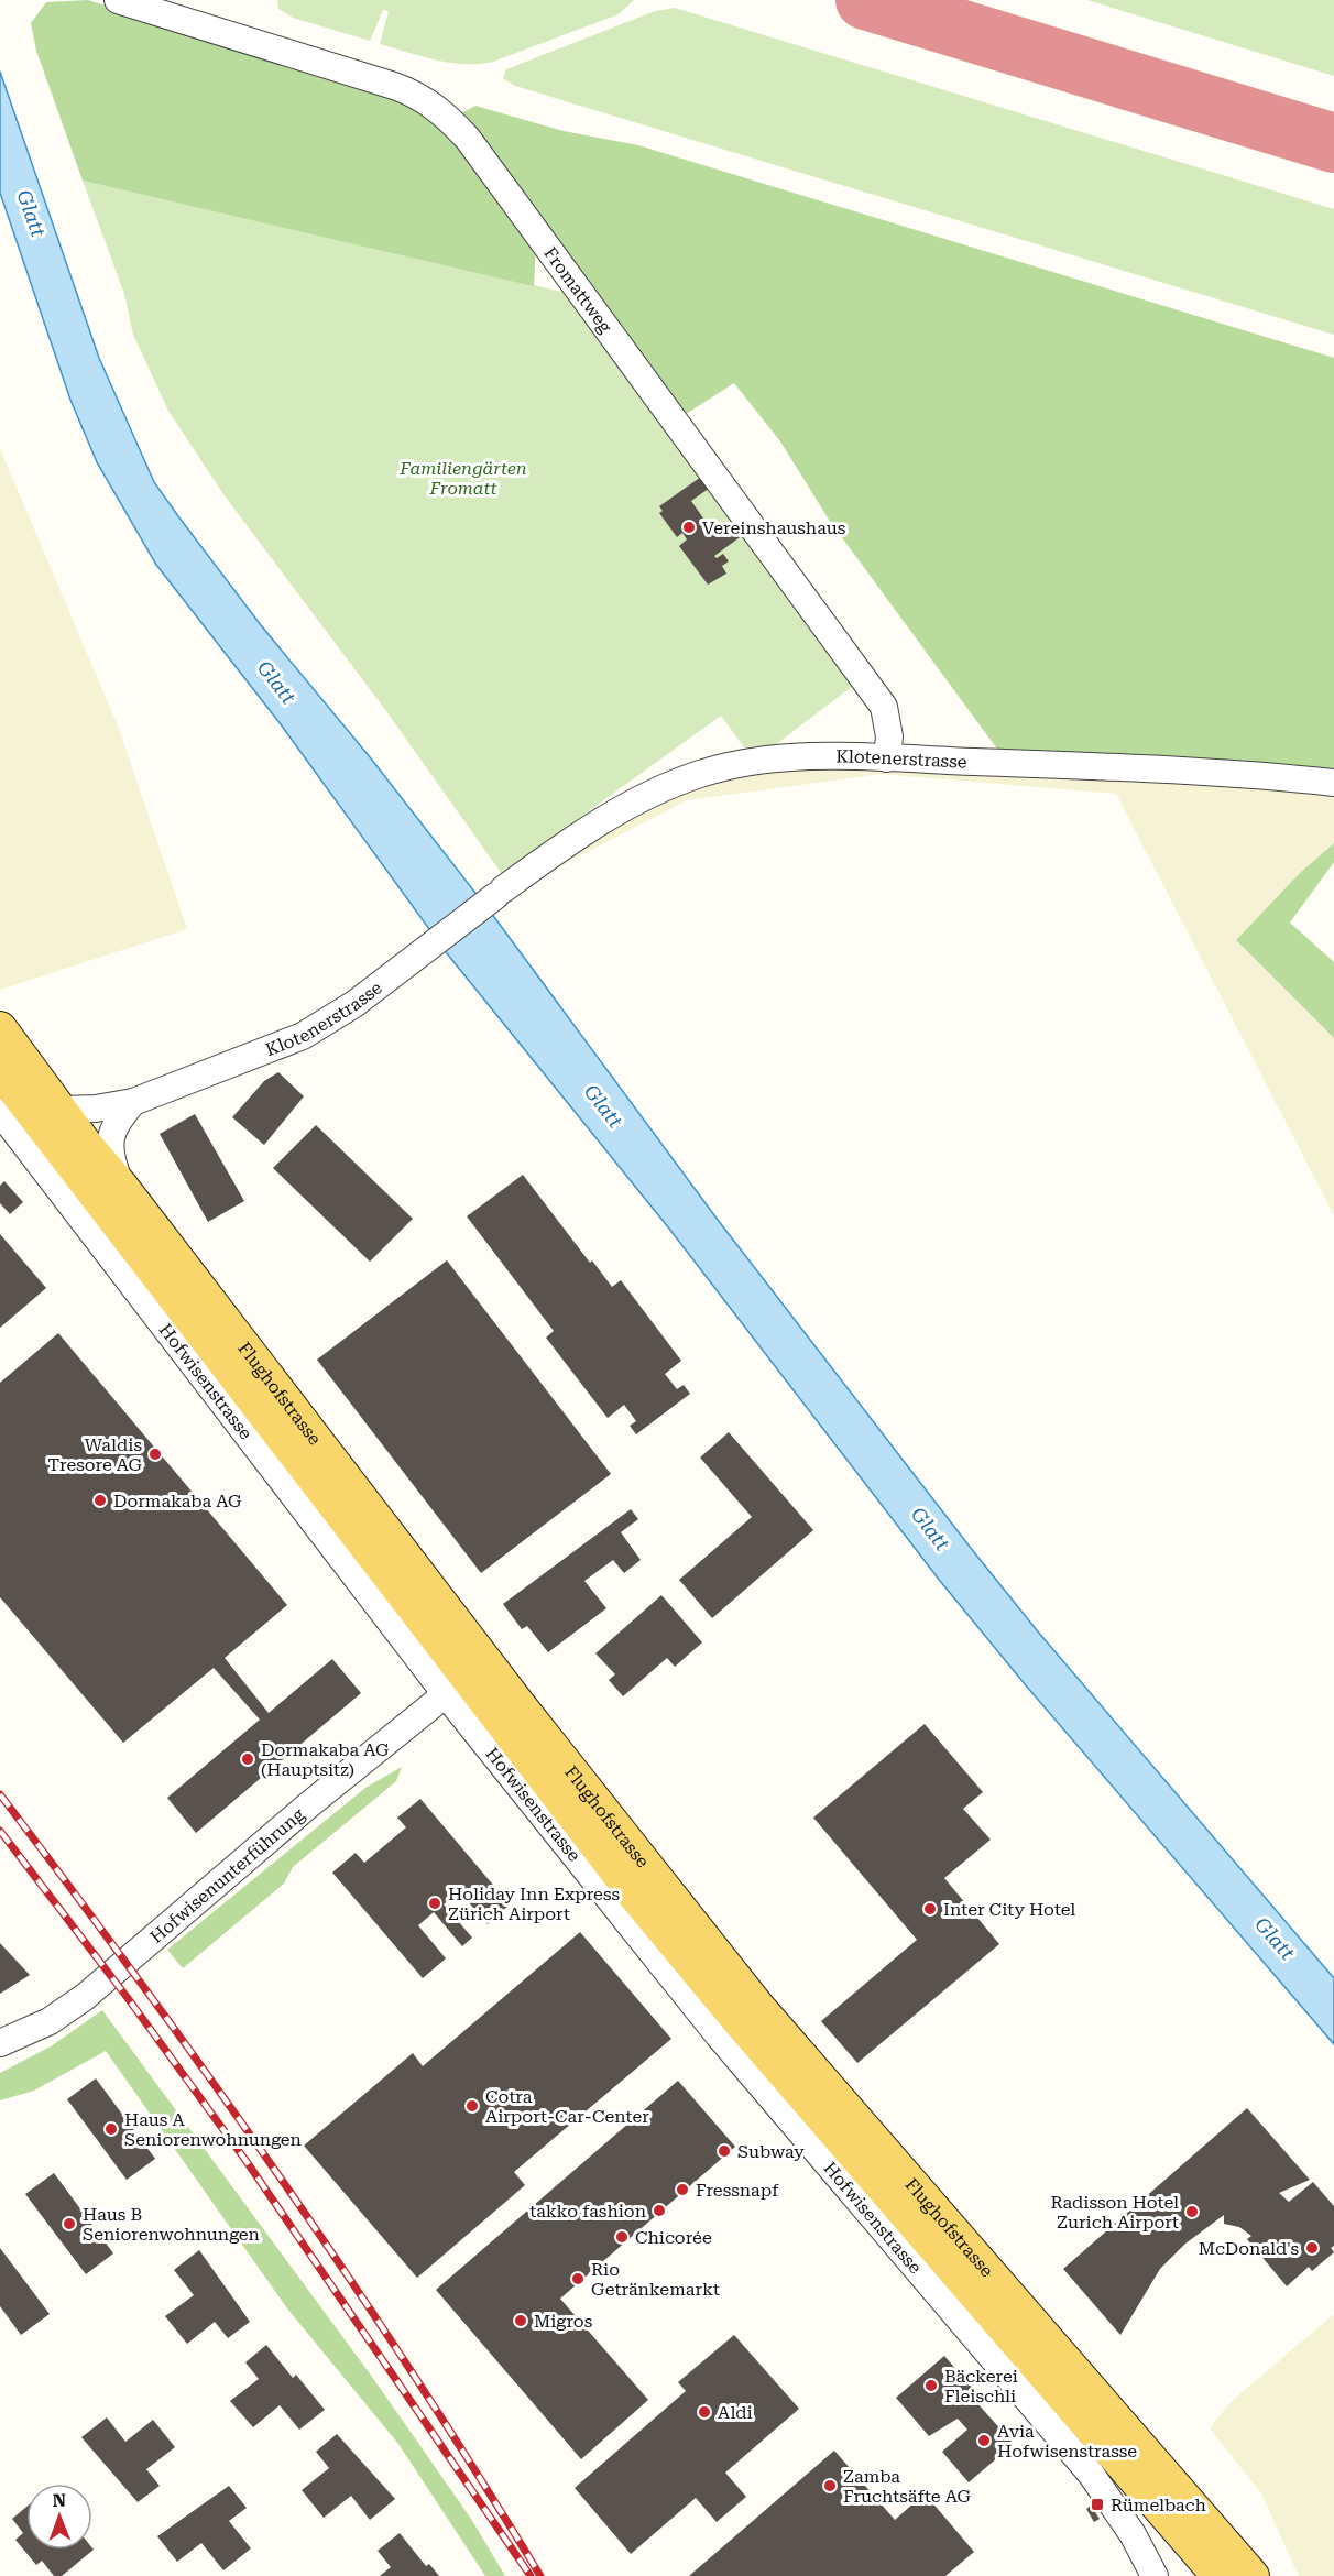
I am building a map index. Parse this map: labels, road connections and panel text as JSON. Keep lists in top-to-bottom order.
{
  "streets": {
    "main road": ["Flughofstrasse"],
    "street": [
      "Fromattweg",
      "Klotenerstrasse",
      "Hofwisenstrasse",
      "Hofwisenunterführung"
    ]
  },
  "crossings": [
    ["Fromattweg", "Klotenerstrasse"],
    ["Klotenerstrasse", "Flughofstrasse"],
    ["Hofwisenstrasse", "Hofwisenunterführung"]
  ],
  "water": ["Glatt"],
  "parks": ["Familiengärten Fromatt"],
  "places": {
    "other": [
      "Vereinshaushaus",
      "Waldis Tresore AG",
      "Dormakaba AG",
      "Dormakaba AG (Hauptsitz)",
      "Holiday Inn Express Zürich Airport",
      "Inter City Hotel",
      "Cotra Airport-Car-Center",
      "Haus A Seniorenwohnungen",
      "Subway",
      "Fressnapf",
      "takko fashion",
      "Radisson Hotel Zurich Airport",
      "Haus B Seniorenwohnungen",
      "Chicorée",
      "McDonald's",
      "Rio Getränkemarkt",
      "Migros",
      "Bäckerei Fleischli",
      "Aldi",
      "Avia Hofwisenstrasse",
      "Zamba Fruchtsäfte AG"
    ],
    "transit": ["Rümelbach"]
  },
  "north": "top"
}
